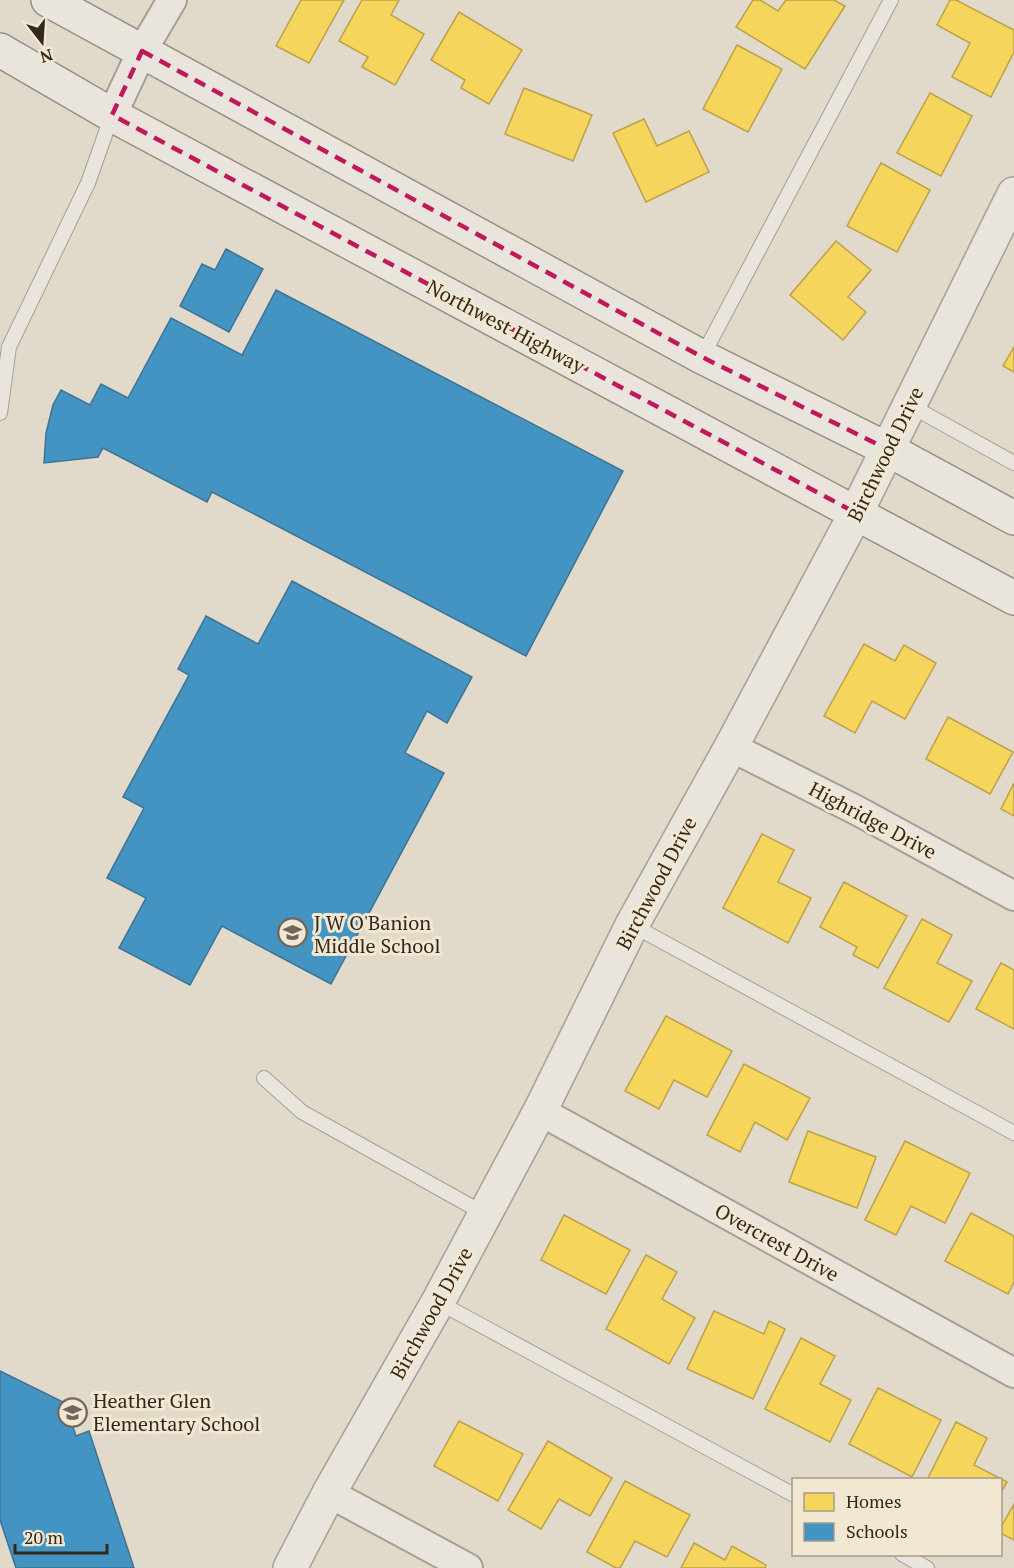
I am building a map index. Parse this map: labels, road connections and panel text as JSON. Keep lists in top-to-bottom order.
{
  "streets": {
    "main road": ["Northwest Highway", "Birchwood Drive"],
    "street": ["Highridge Drive", "Overcrest Drive"]
  },
  "crossings": [
    ["Northwest Highway", "Birchwood Drive"],
    ["Birchwood Drive", "Highridge Drive"],
    ["Birchwood Drive", "Overcrest Drive"]
  ],
  "places": {
    "school or university": ["J W O'Banion Middle School", "Heather Glen Elementary School"]
  },
  "legend": ["Homes", "Schools"],
  "scale_bar": "20 m",
  "north": "bottom"
}
